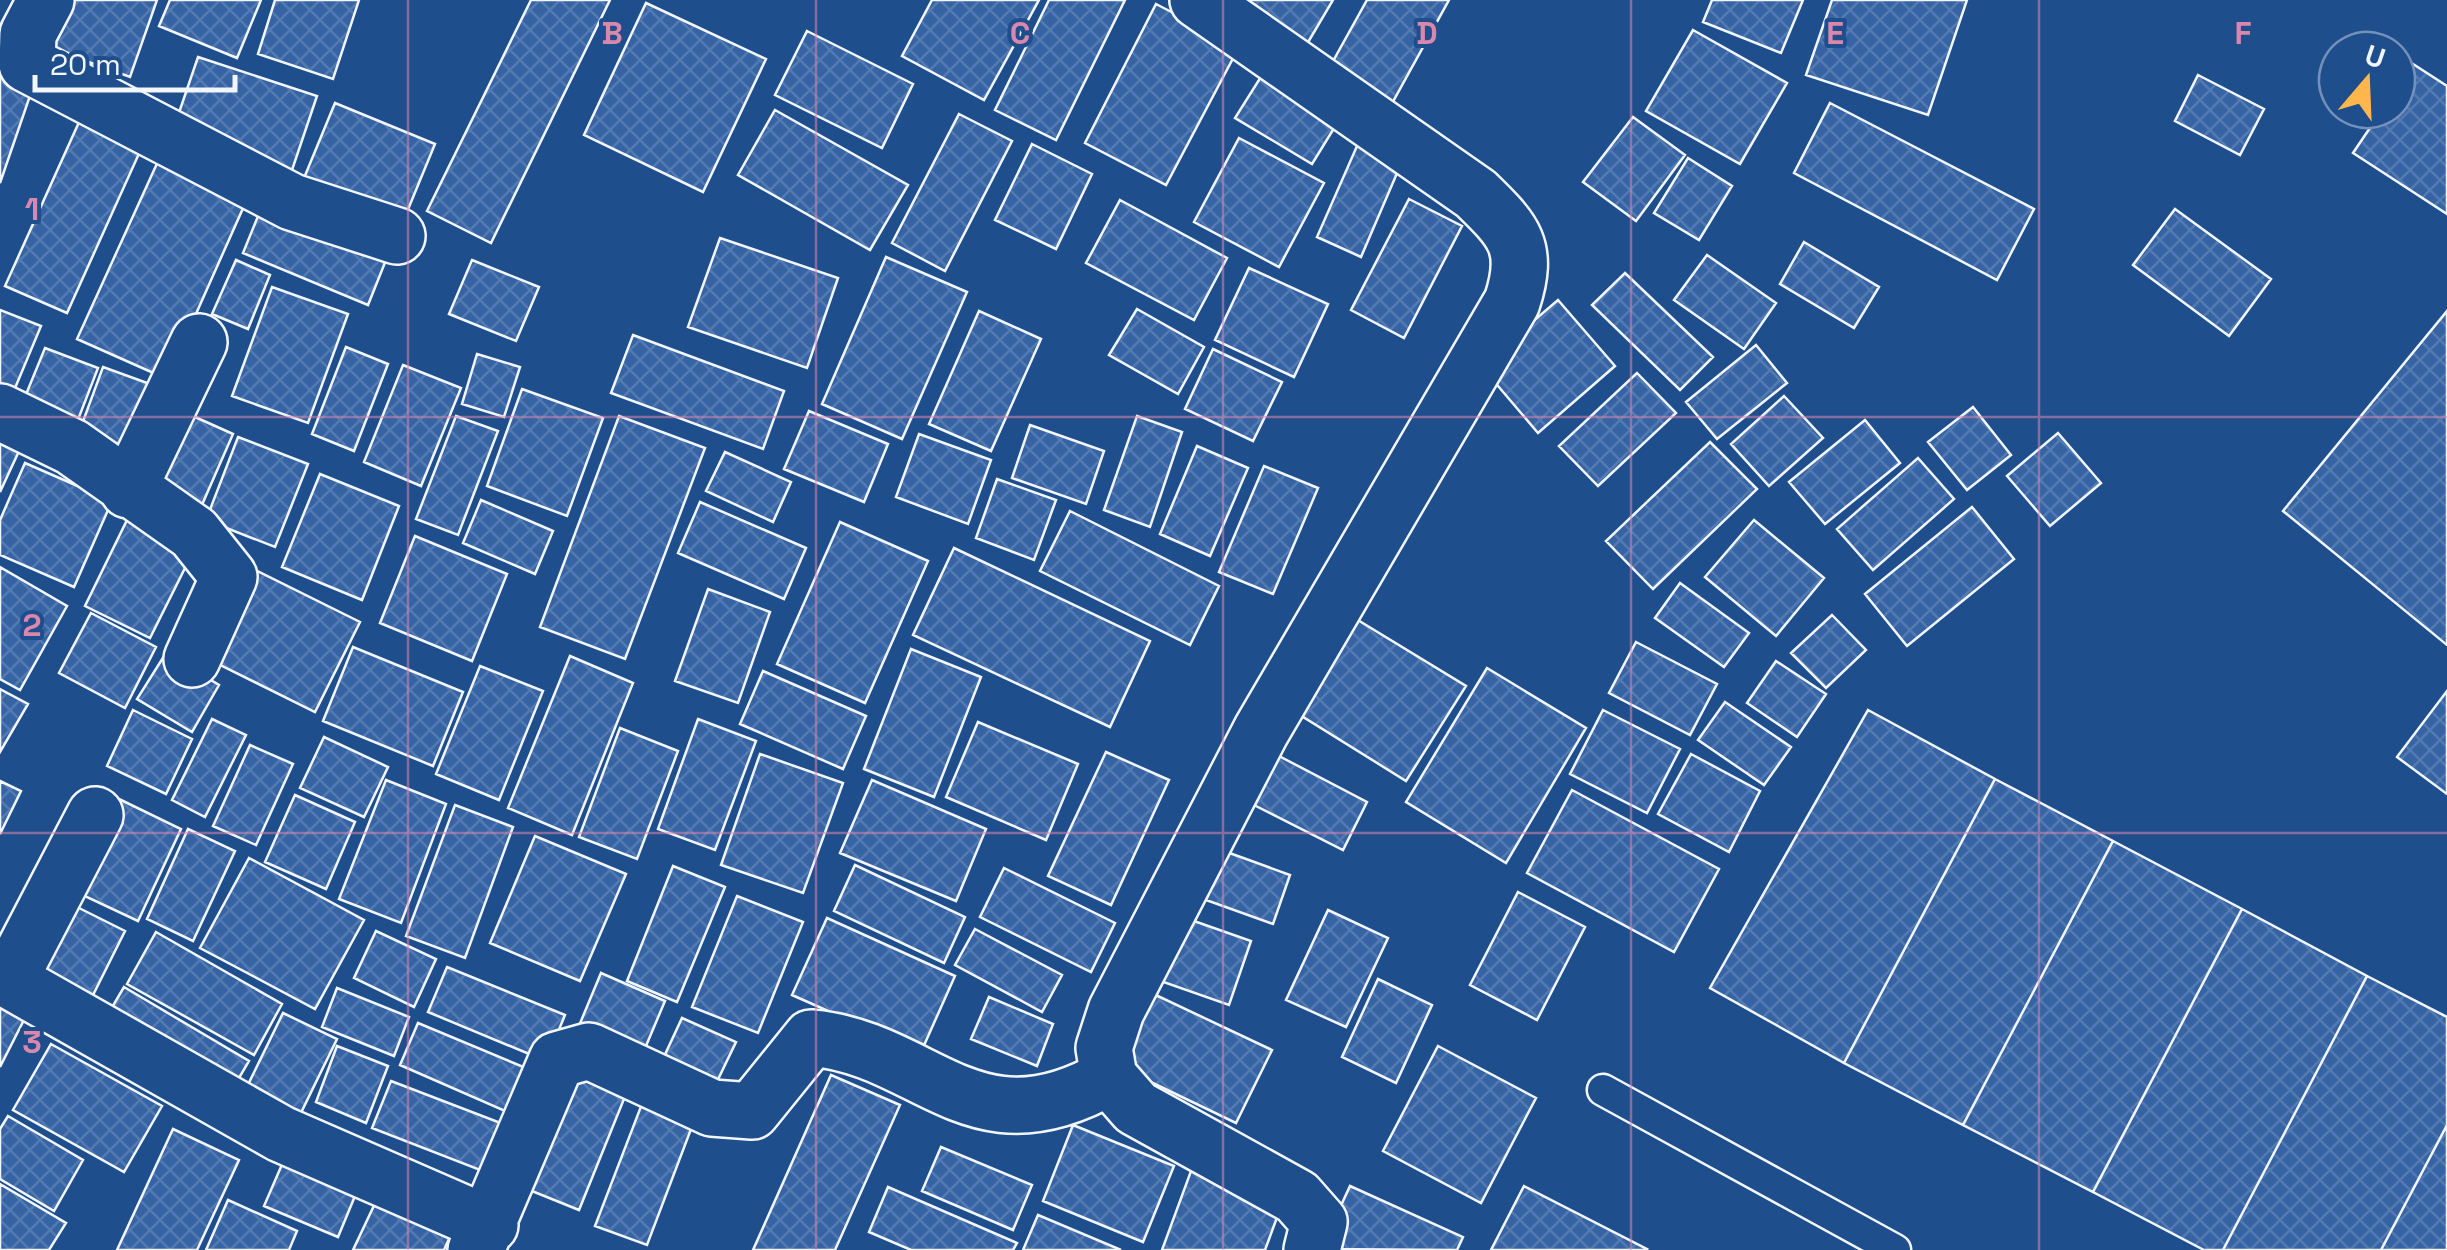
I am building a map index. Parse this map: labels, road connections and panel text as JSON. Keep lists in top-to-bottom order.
{
  "scale_bar": "20 m",
  "north": "top",
  "grid": {
    "columns": [
      "B",
      "C",
      "D",
      "E",
      "F"
    ],
    "rows": ["1", "2", "3"]
  }
}
